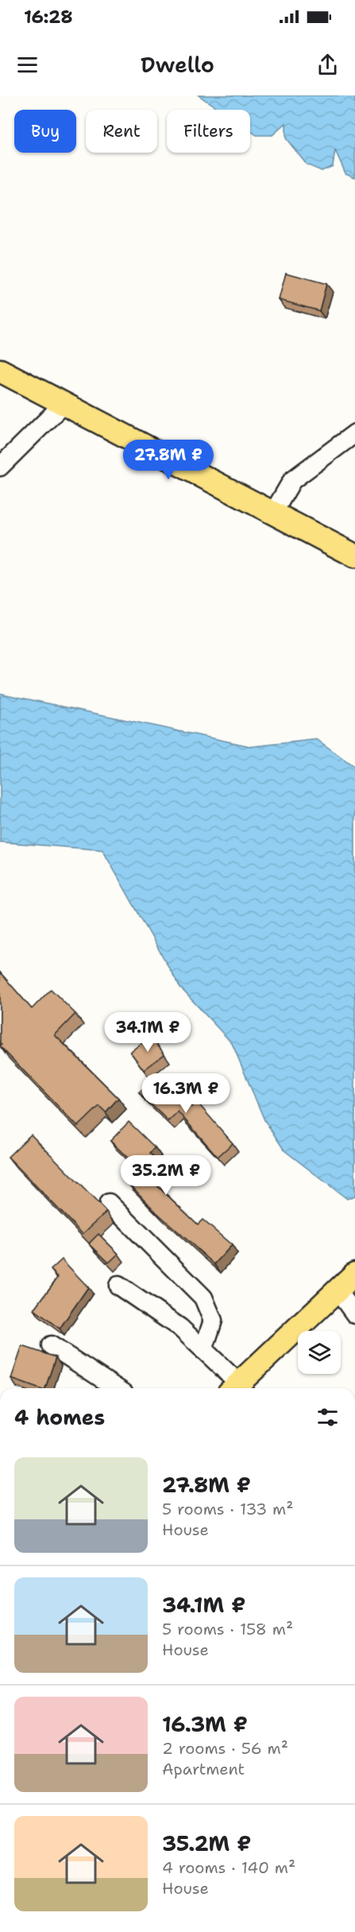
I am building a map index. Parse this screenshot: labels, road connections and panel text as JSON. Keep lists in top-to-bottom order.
{
  "page": {
    "status": "16:28",
    "header": "Dwello",
    "chip": ["Buy", "Rent", "Filters"],
    "price": [
      "27.8M ₽",
      "34.1M ₽",
      "16.3M ₽",
      "35.2M ₽"
    ],
    "heading": "4 homes",
    "list": [
      {
        "name": "27.8M ₽",
        "note": "5 rooms · 133 m² · House"
      },
      {
        "name": "34.1M ₽",
        "note": "5 rooms · 158 m² · House"
      },
      {
        "name": "16.3M ₽",
        "note": "2 rooms · 56 m² · Apartment"
      },
      {
        "name": "35.2M ₽",
        "note": "4 rooms · 140 m² · House"
      }
    ]
  }
}
